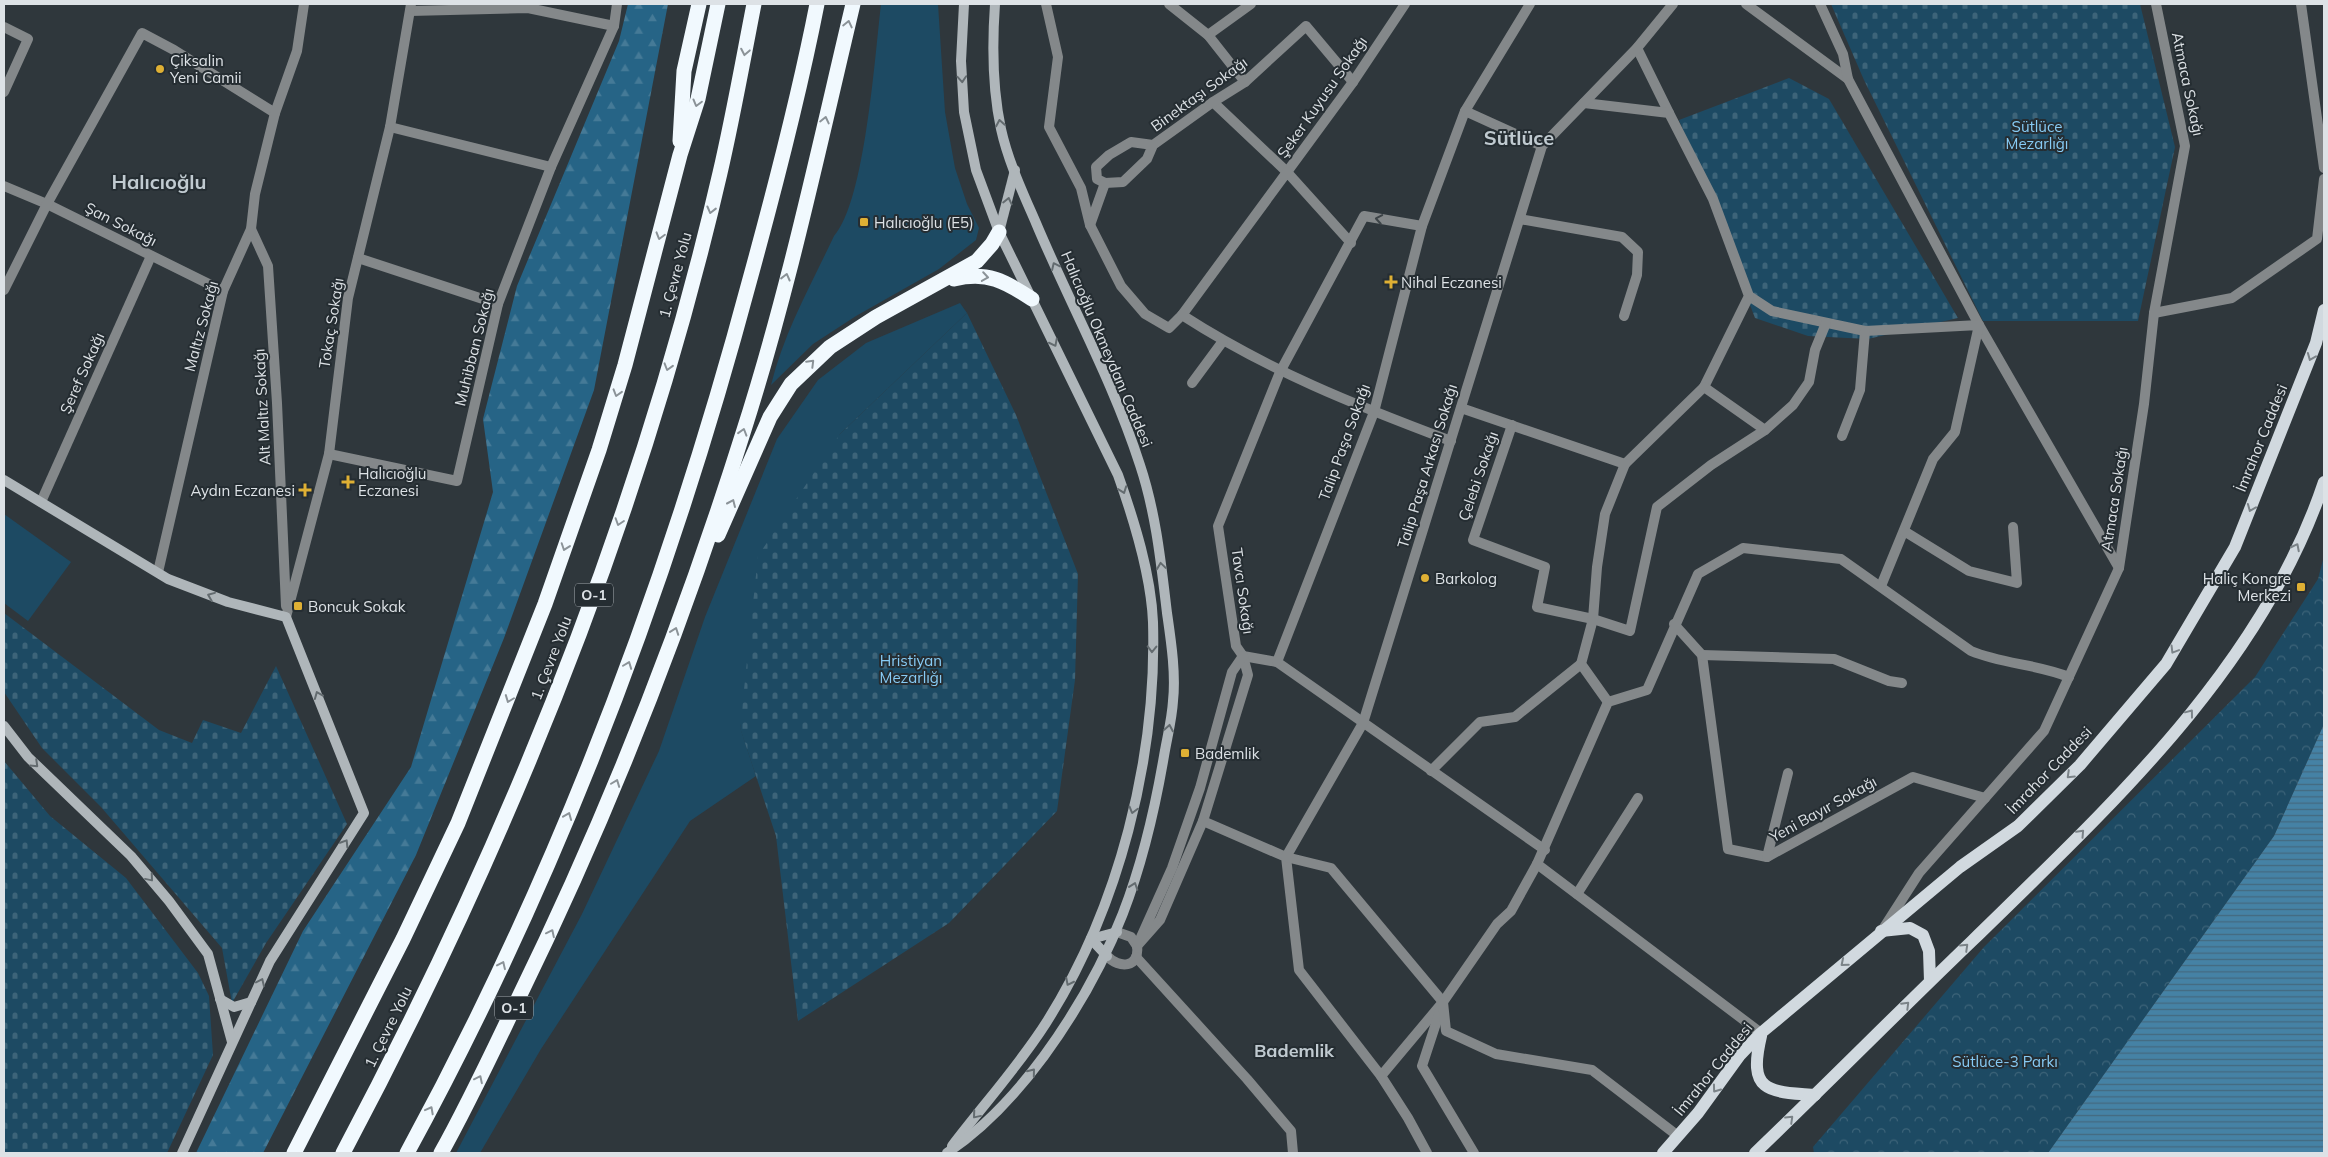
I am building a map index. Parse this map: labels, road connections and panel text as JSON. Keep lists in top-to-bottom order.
{
  "streets": {
    "highway": ["1. Çevre Yolu", "O-1"],
    "main road": ["Halıcıoğlu Okmeydanı Caddesi", "İmrahor Caddesi"],
    "street": [
      "Atmaca Sokağı",
      "Binektaşı Sokağı",
      "Şeker Kuyusu Sokağı",
      "Şan Sokağı",
      "Tokaç Sokağı",
      "Maltız Sokağı",
      "Muhibban Sokağı",
      "Şeref Sokağı",
      "Alt Maltız Sokağı",
      "Talip Paşa Sokağı",
      "Talip Paşa Arkası Sokağı",
      "Çelebi Sokağı",
      "Tavcı Sokağı",
      "Yeni Bayır Sokağı"
    ]
  },
  "crossings": [
    ["Atmaca Sokağı", "İmrahor Caddesi"],
    ["Atmaca Sokağı", "Yeni Bayır Sokağı"],
    ["Binektaşı Sokağı", "Şeker Kuyusu Sokağı"],
    ["Şan Sokağı", "Maltız Sokağı"],
    ["Şan Sokağı", "Şeref Sokağı"],
    ["Tokaç Sokağı", "Muhibban Sokağı"],
    ["Tokaç Sokağı", "Alt Maltız Sokağı"],
    ["Maltız Sokağı", "Alt Maltız Sokağı"],
    ["Halıcıoğlu Okmeydanı Caddesi", "Tavcı Sokağı"],
    ["Talip Paşa Sokağı", "Tavcı Sokağı"]
  ],
  "districts": ["Sütlüce", "Halıcıoğlu", "Bademlik"],
  "parks": ["Sütlüce Mezarlığı", "Hristiyan Mezarlığı", "Sütlüce-3 Parkı"],
  "places": {
    "other": ["Çiksalin Yeni Camii", "Barkolog"],
    "transit": [
      "Halıcıoğlu (E5)",
      "Haliç Kongre Merkezi",
      "Boncuk Sokak",
      "Bademlik"
    ],
    "health": ["Nihal Eczanesi", "Halıcıoğlu Eczanesi", "Aydın Eczanesi"]
  }
}
